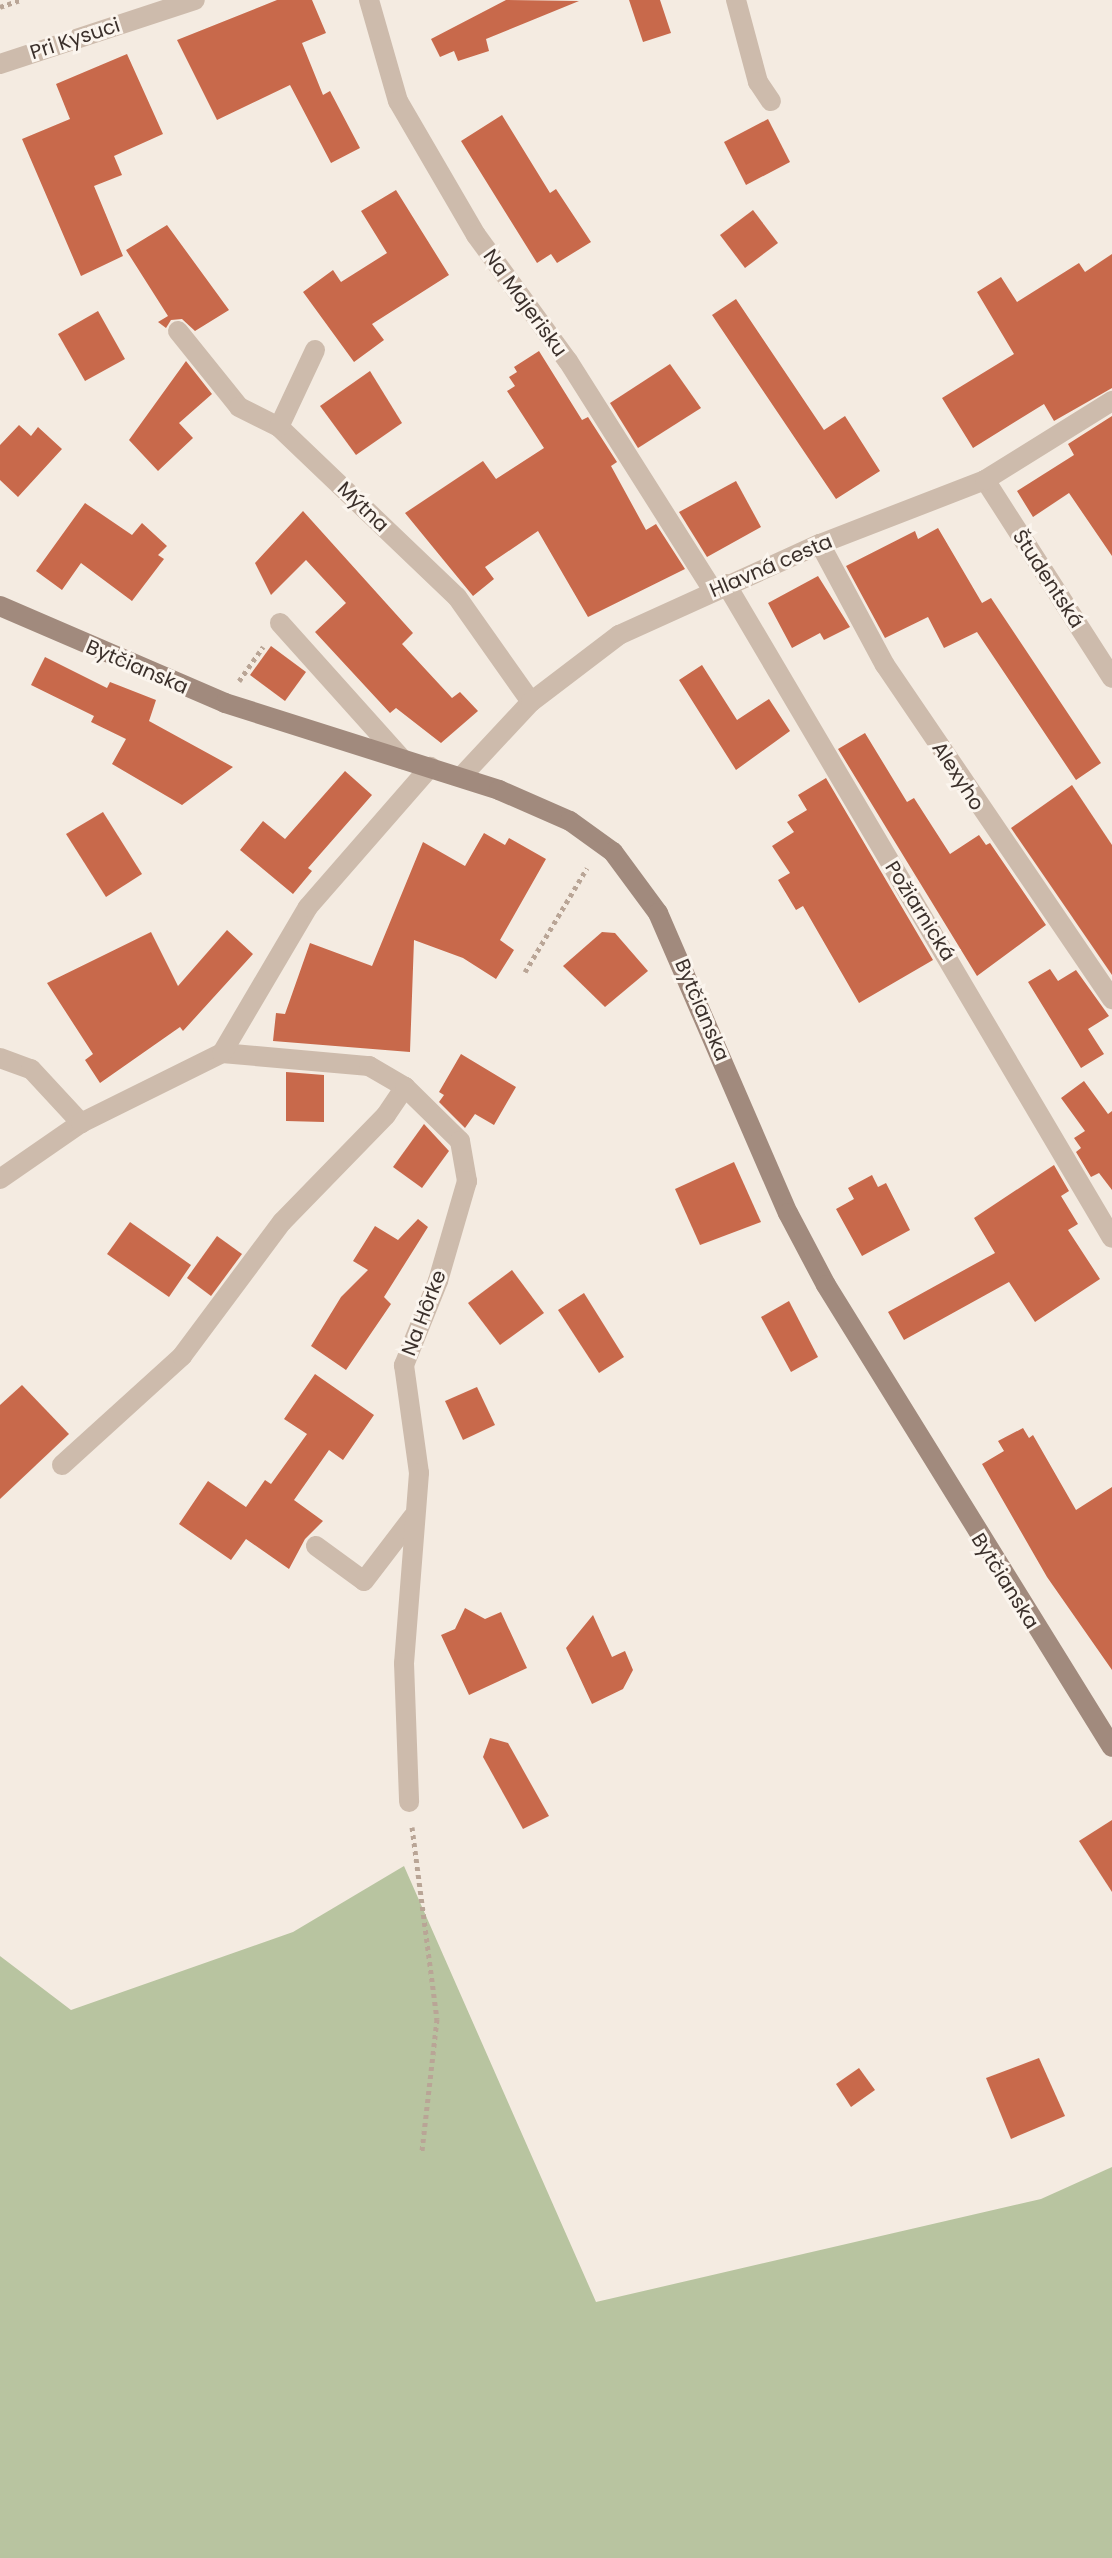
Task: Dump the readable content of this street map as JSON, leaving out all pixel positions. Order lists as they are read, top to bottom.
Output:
{
  "streets": {
    "main road": ["Bytčianska"],
    "street": [
      "Pri Kysuci",
      "Na Majerisku",
      "Mýtna",
      "Hlavná cesta",
      "Študentská",
      "Alexyho",
      "Požiarnická",
      "Na Hôrke"
    ]
  },
  "crossings": [
    ["Na Majerisku", "Hlavná cesta"],
    ["Na Majerisku", "Požiarnická"],
    ["Mýtna", "Hlavná cesta"],
    ["Hlavná cesta", "Študentská"],
    ["Hlavná cesta", "Bytčianska"],
    ["Hlavná cesta", "Alexyho"],
    ["Hlavná cesta", "Požiarnická"]
  ]
}
